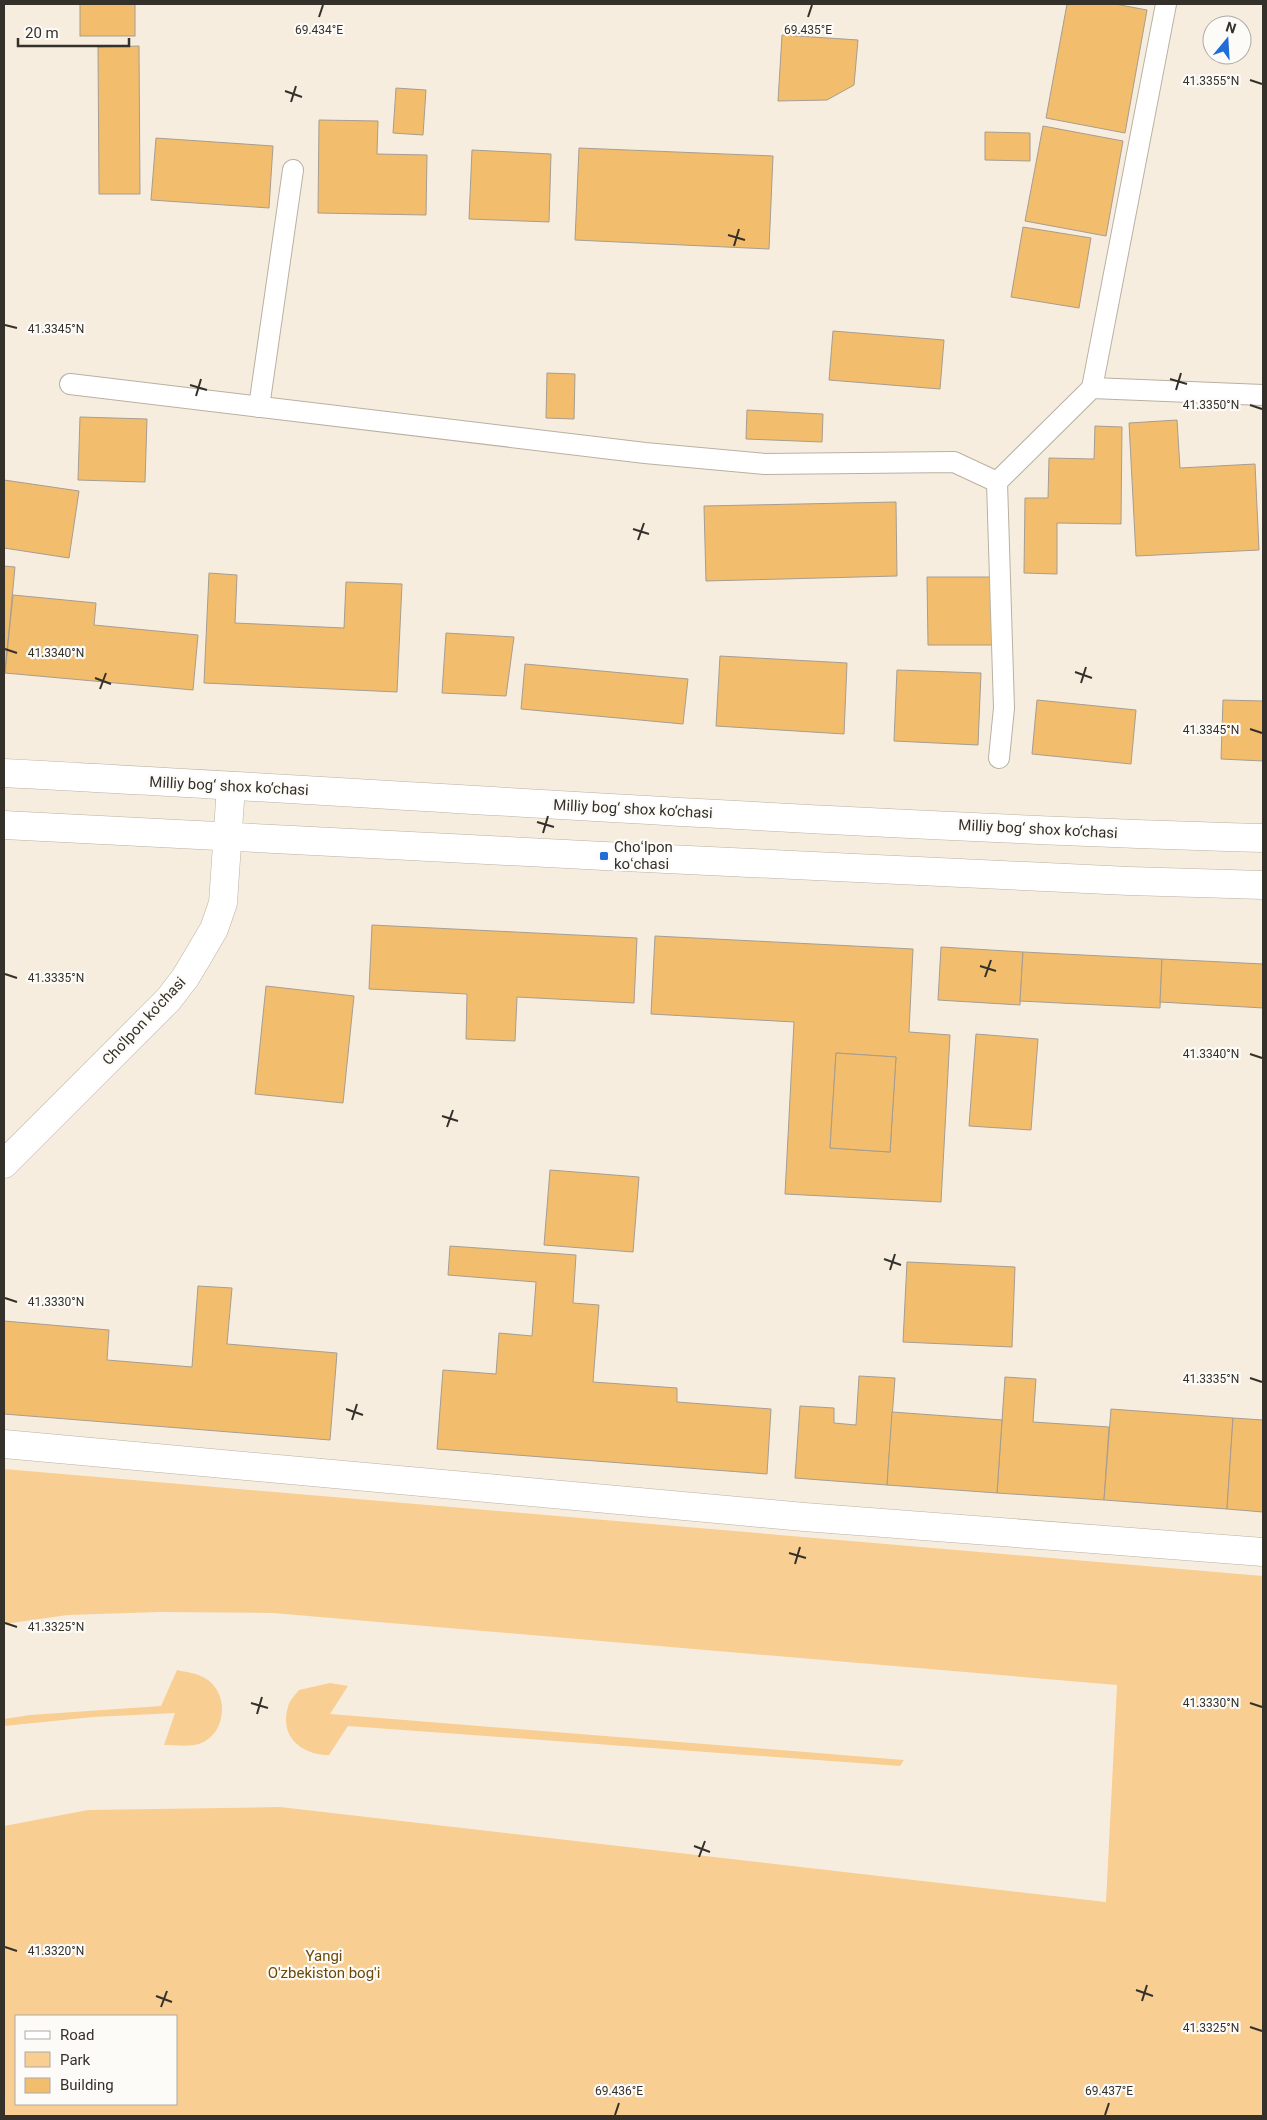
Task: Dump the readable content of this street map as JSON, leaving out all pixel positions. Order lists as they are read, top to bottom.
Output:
{
  "streets": {
    "main road": ["Milliy bog‘ shox ko‘chasi", "Cho'lpon ko'chasi"]
  },
  "crossings": [
    ["Milliy bog‘ shox ko‘chasi", "Cho'lpon ko'chasi"]
  ],
  "parks": ["Yangi O'zbekiston bog'i"],
  "places": {
    "transit": ["Choʻlpon koʻchasi"]
  },
  "legend": ["Road", "Park", "Building"],
  "scale_bar": "20 m",
  "north": "top",
  "coordinates": [
    "69.434°E",
    "69.435°E",
    "41.3355°N",
    "41.3345°N",
    "41.3350°N",
    "41.3340°N",
    "41.3335°N",
    "41.3330°N",
    "41.3325°N",
    "41.3320°N",
    "69.436°E",
    "69.437°E"
  ]
}
